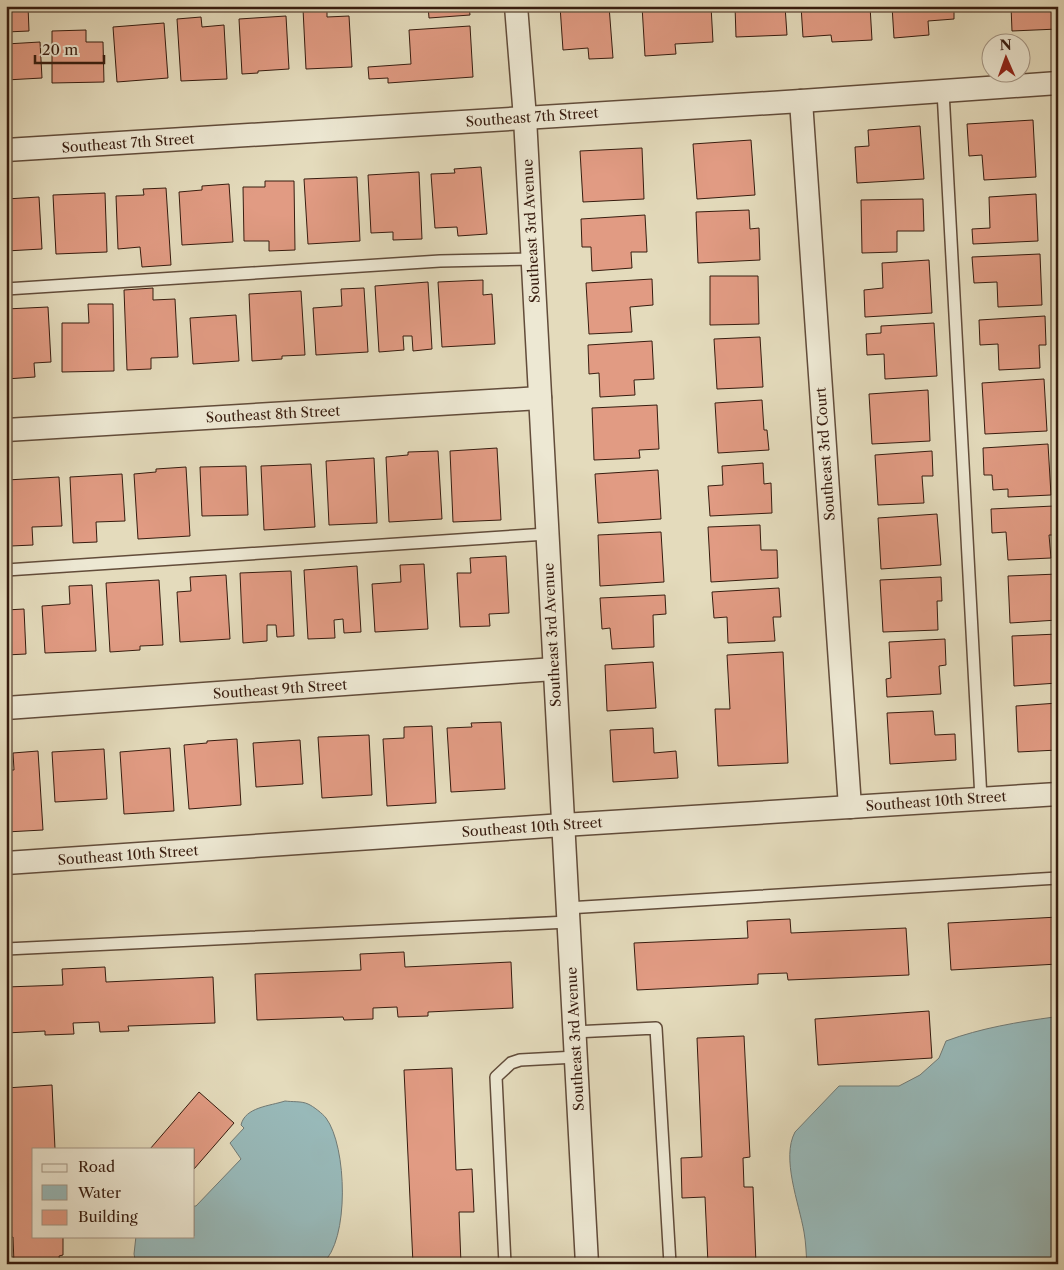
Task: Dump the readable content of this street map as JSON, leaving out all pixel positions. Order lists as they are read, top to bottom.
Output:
{
  "streets": {
    "street": [
      "Southeast 7th Street",
      "Southeast 3rd Avenue",
      "Southeast 8th Street",
      "Southeast 3rd Court",
      "Southeast 9th Street",
      "Southeast 10th Street"
    ]
  },
  "crossings": [
    ["Southeast 7th Street", "Southeast 3rd Avenue"],
    ["Southeast 7th Street", "Southeast 3rd Court"],
    ["Southeast 3rd Avenue", "Southeast 8th Street"],
    ["Southeast 3rd Avenue", "Southeast 9th Street"],
    ["Southeast 3rd Avenue", "Southeast 10th Street"],
    ["Southeast 3rd Court", "Southeast 10th Street"]
  ],
  "legend": ["Road", "Water", "Building"],
  "scale_bar": "20 m",
  "north": "top"
}
